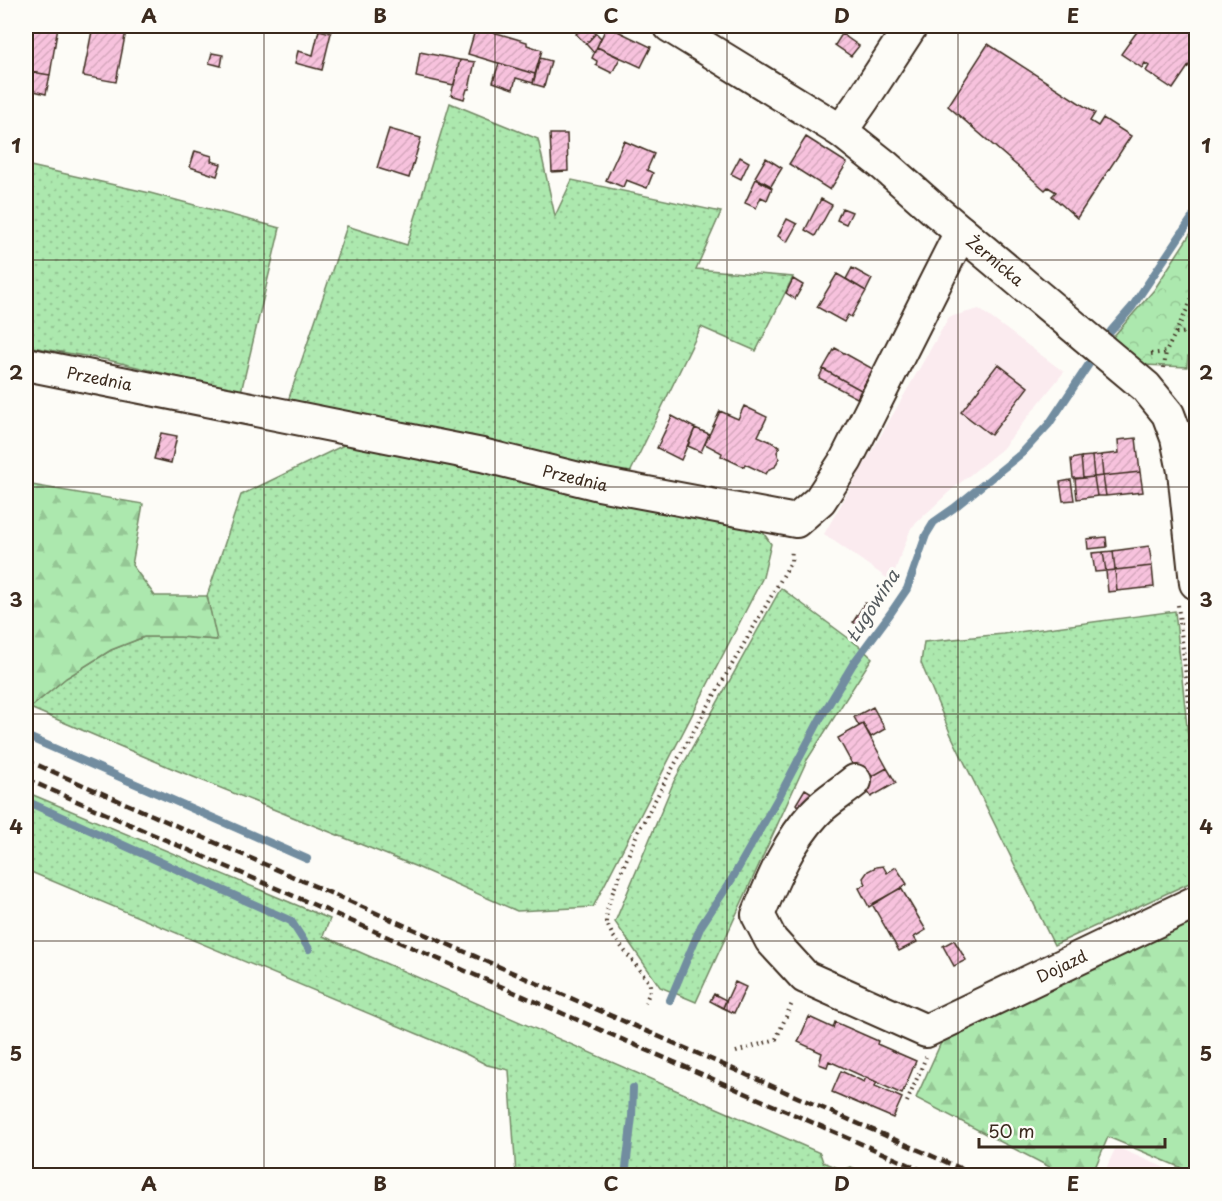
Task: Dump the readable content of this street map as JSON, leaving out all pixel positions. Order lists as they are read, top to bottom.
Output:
{
  "streets": {
    "street": ["Żernicka", "Przednia", "Dojazd"]
  },
  "water": ["Ługowina"],
  "scale_bar": "50 m",
  "grid": {
    "columns": [
      "A",
      "B",
      "C",
      "D",
      "E"
    ],
    "rows": [
      "1",
      "2",
      "3",
      "4",
      "5"
    ]
  }
}
